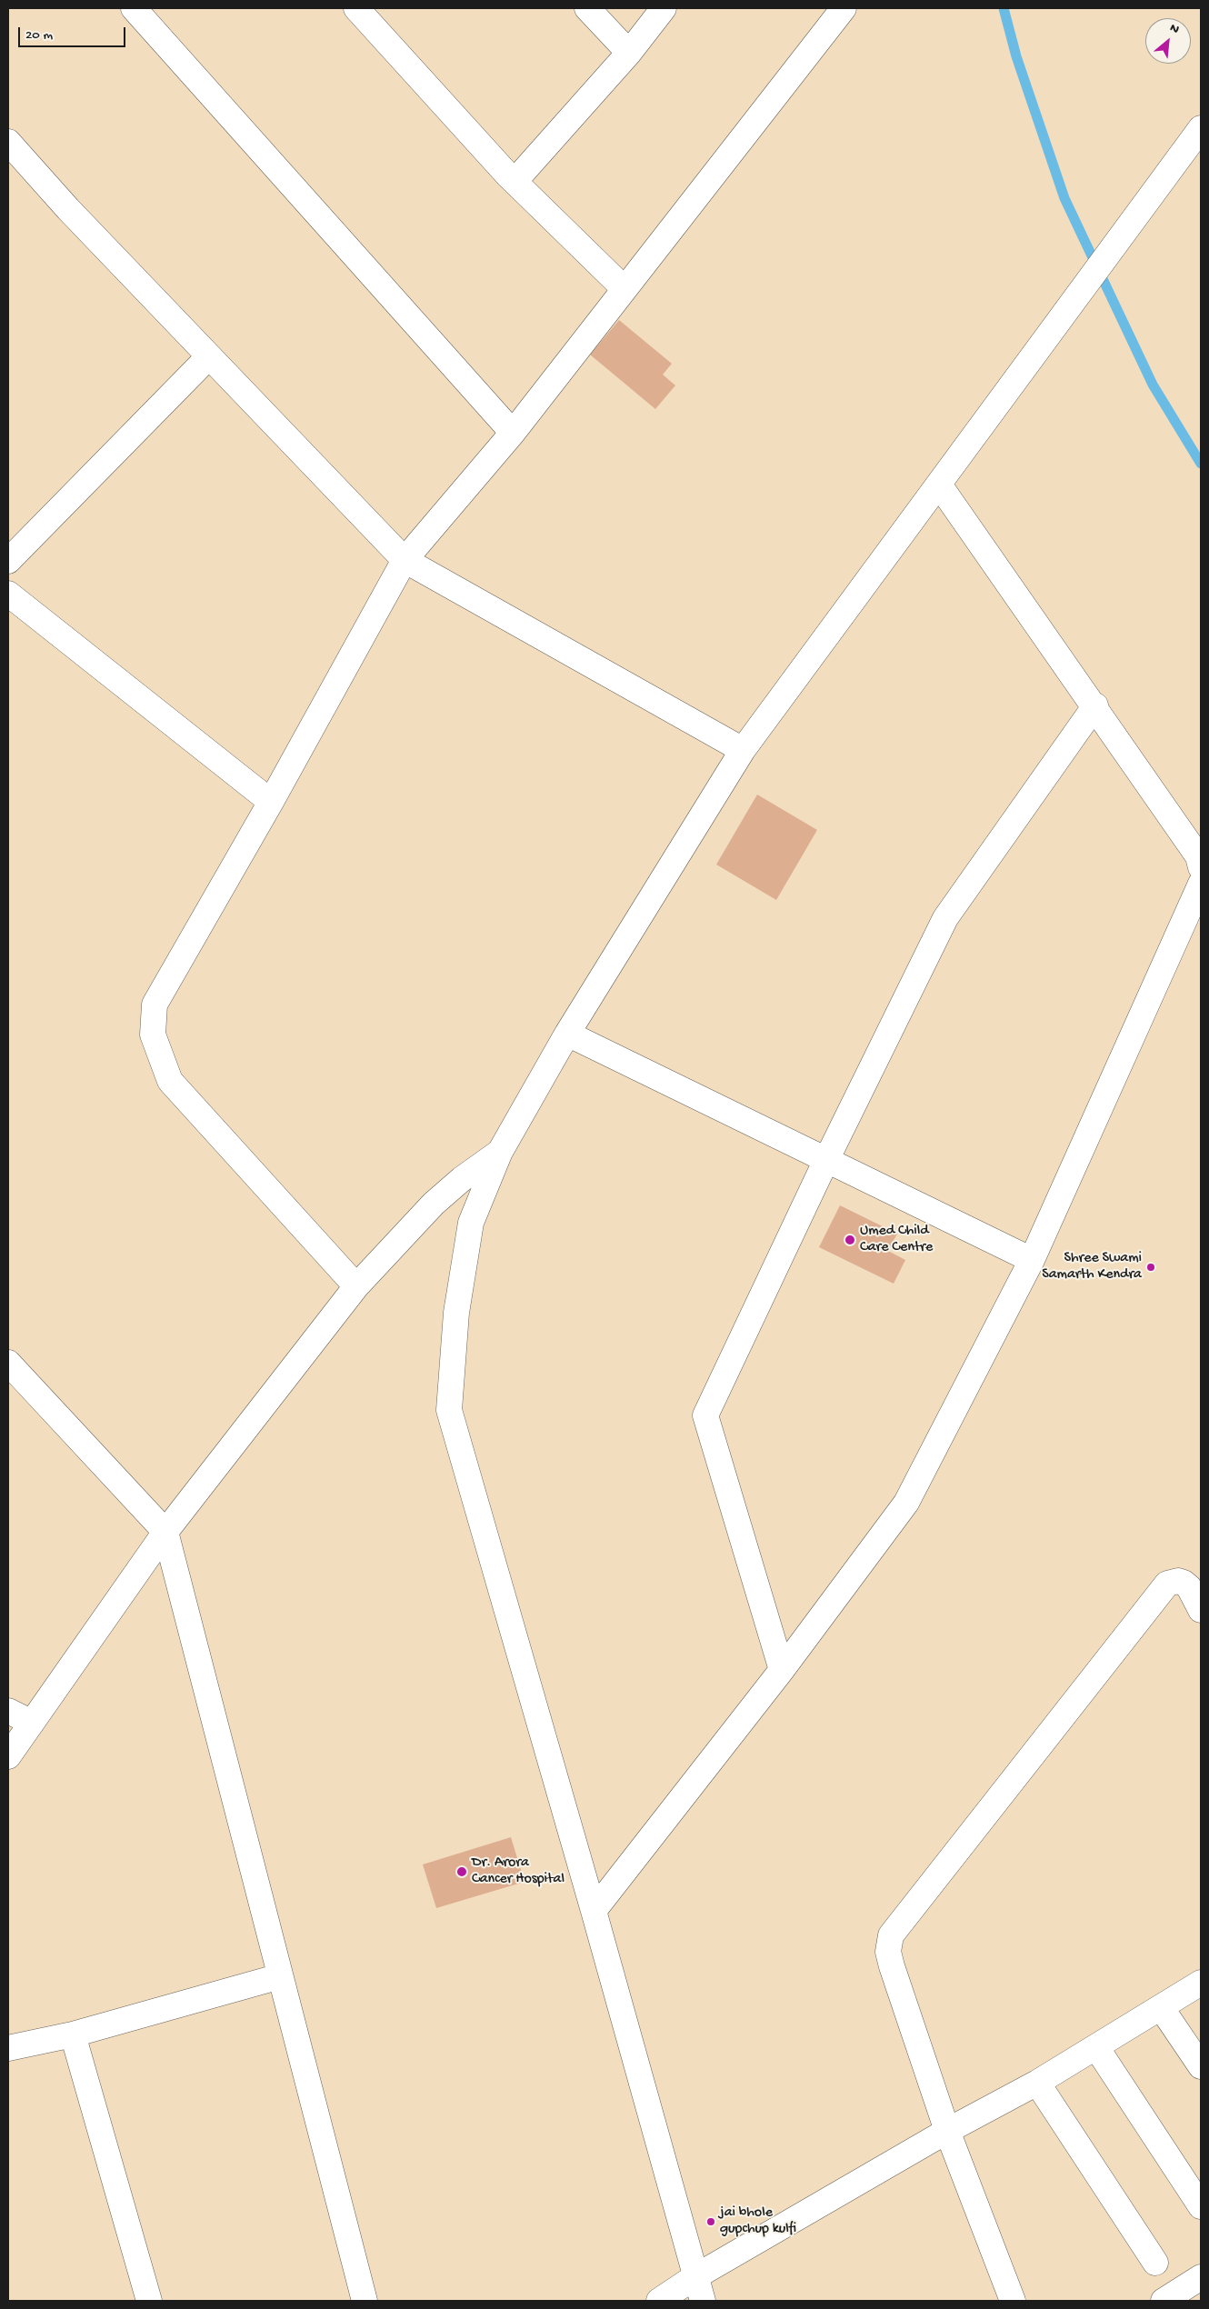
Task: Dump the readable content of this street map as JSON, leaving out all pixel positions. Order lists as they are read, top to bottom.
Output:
{
  "places": [
    "Umed Child Care Centre",
    "Shree Swami Samarth Kendra",
    "Dr. Arora Cancer Hospital",
    "jai bhole gupchup kulfi"
  ],
  "scale_bar": "20 m",
  "north": "top right"
}
